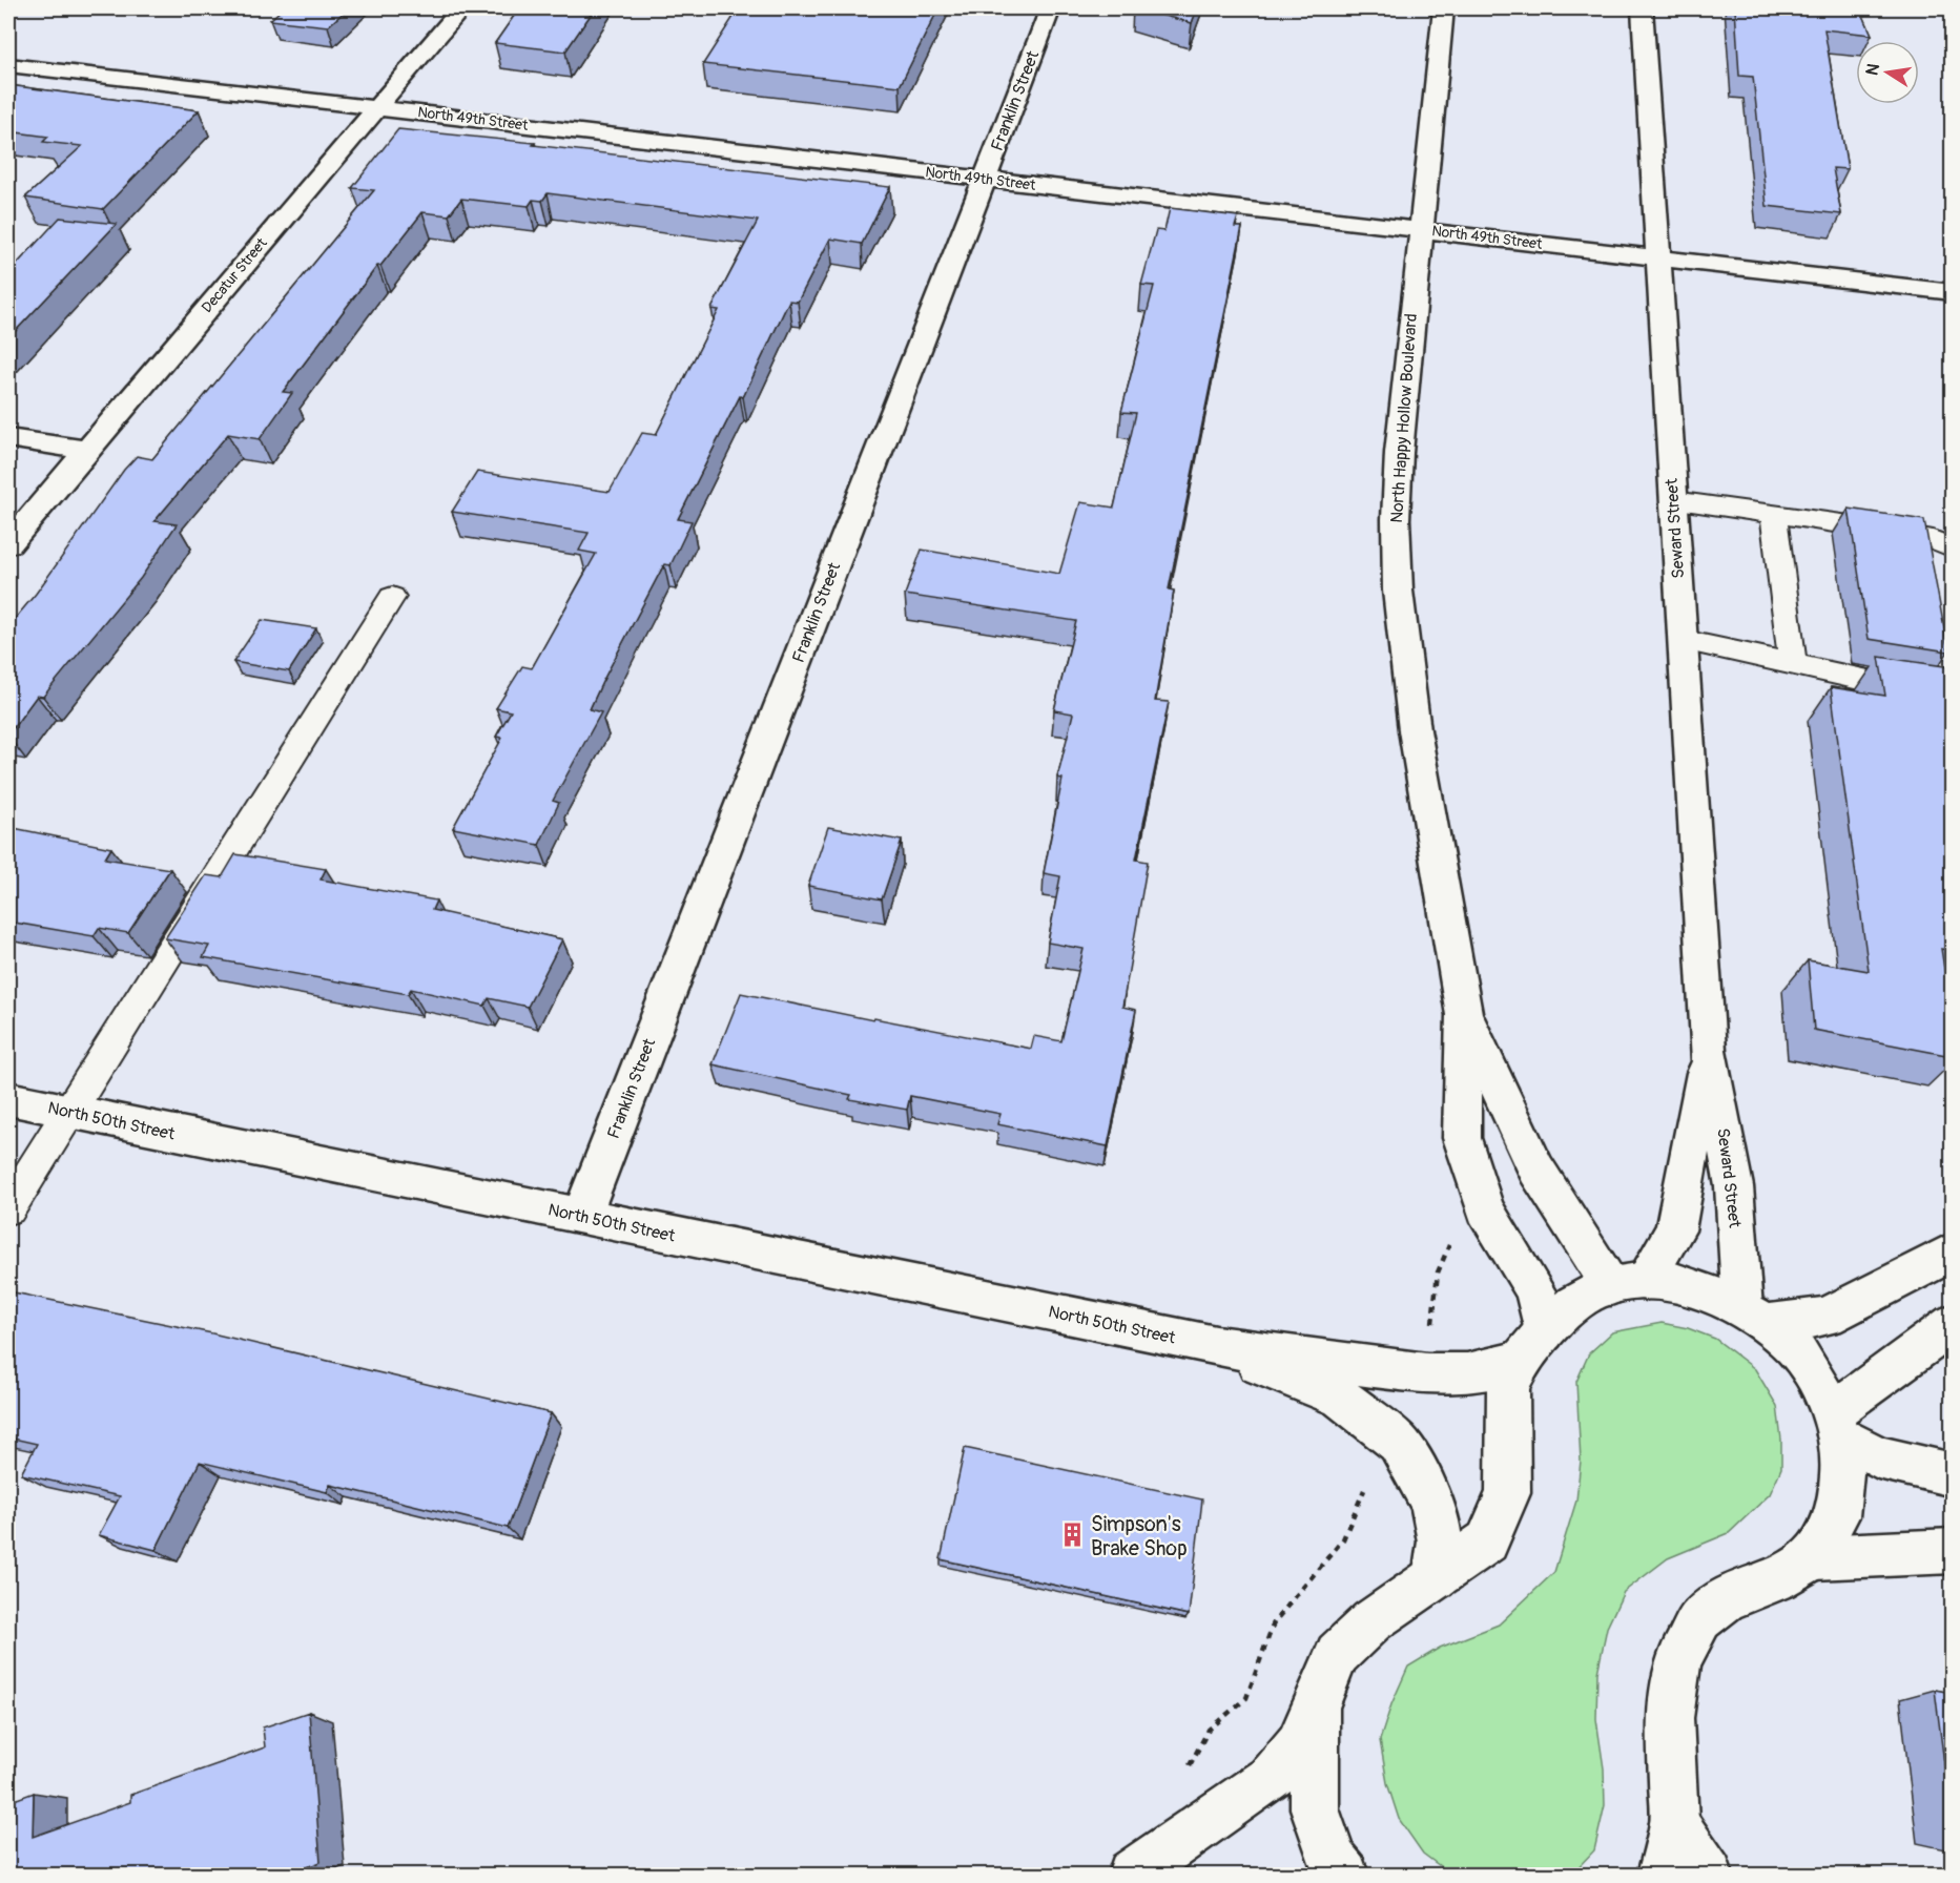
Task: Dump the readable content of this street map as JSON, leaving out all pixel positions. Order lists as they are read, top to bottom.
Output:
{
  "streets": {
    "street": [
      "Franklin Street",
      "North 49th Street",
      "Decatur Street",
      "North Happy Hollow Boulevard",
      "Seward Street",
      "North 50th Street"
    ]
  },
  "crossings": [
    ["Franklin Street", "North 49th Street"],
    ["Franklin Street", "North 50th Street"],
    ["North 49th Street", "Decatur Street"],
    ["North 49th Street", "North Happy Hollow Boulevard"],
    ["North 49th Street", "Seward Street"],
    ["North Happy Hollow Boulevard", "Seward Street"],
    ["North Happy Hollow Boulevard", "North 50th Street"]
  ],
  "places": {
    "building": ["Simpson's Brake Shop"]
  },
  "north": "left"
}
